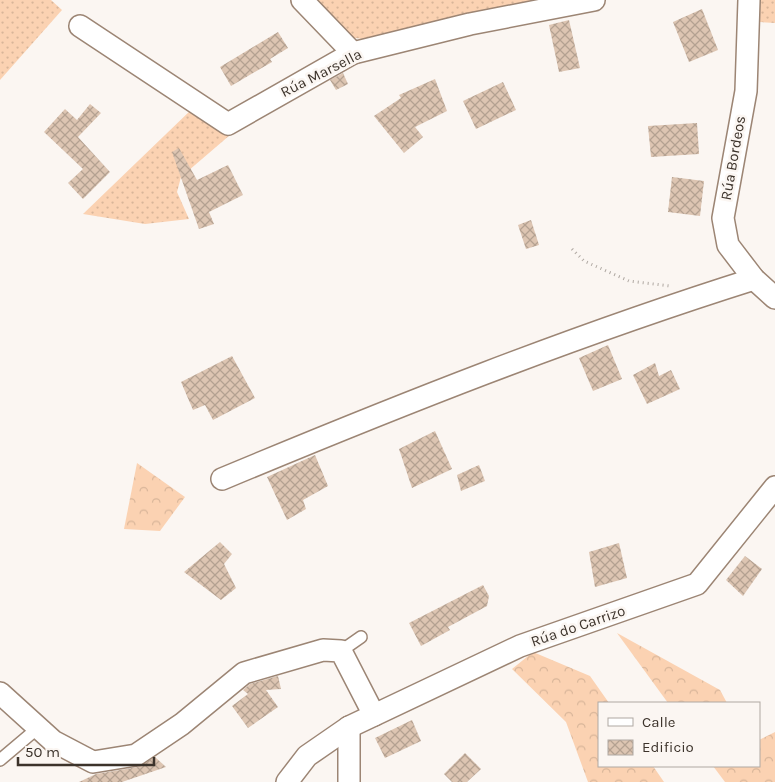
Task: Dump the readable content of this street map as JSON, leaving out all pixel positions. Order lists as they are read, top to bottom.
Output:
{
  "streets": {
    "street": ["Rúa Marsella", "Rúa Bordeos", "Rúa do Carrizo"]
  },
  "legend": ["Calle", "Edificio"],
  "scale_bar": "50 m"
}
